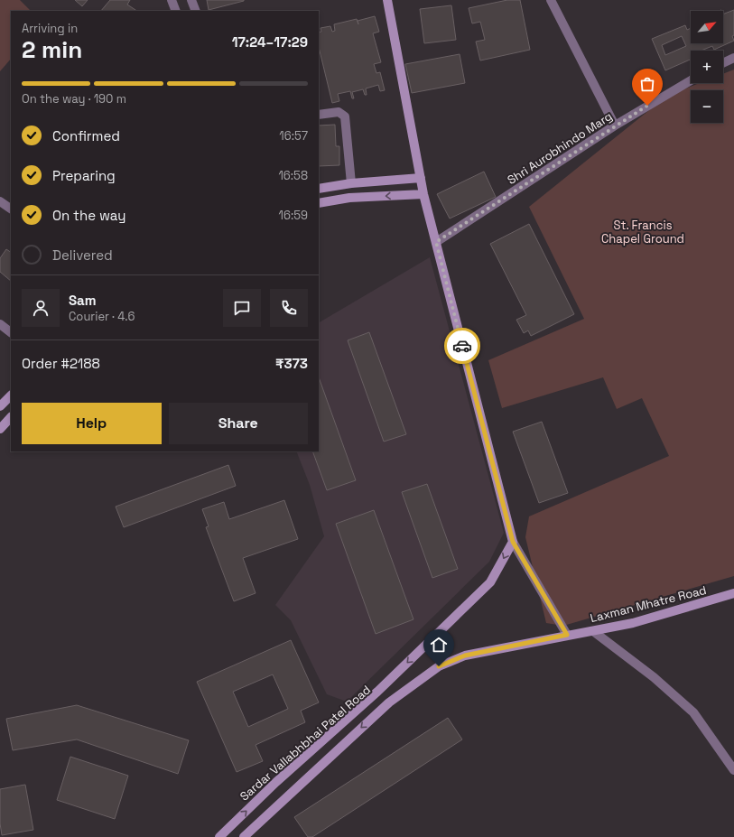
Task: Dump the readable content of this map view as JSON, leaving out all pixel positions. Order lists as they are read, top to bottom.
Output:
{
  "streets": {
    "street": ["Shri Aurobhindo Marg", "Laxman Mhatre Road", "Sardar Vallabhbhai Patel Road"]
  },
  "crossings": [
    ["Laxman Mhatre Road", "Sardar Vallabhbhai Patel Road"]
  ],
  "parks": ["St. Francis Chapel Ground"],
  "north": "top right",
  "page": {
    "map_buttons": ["+", "−"],
    "heading": ["2 min", "Arriving in", "17:24–17:29"],
    "panel": [
      "Sam",
      "Courier · 4.6",
      "Order #2188",
      "₹373"
    ],
    "bar": "On the way · 190 m",
    "list": [
      ["Confirmed", "16:57"],
      ["Preparing", "16:58"],
      ["On the way", "16:59"],
      "Delivered"
    ],
    "buttons": ["Help", "Share"]
  }
}
